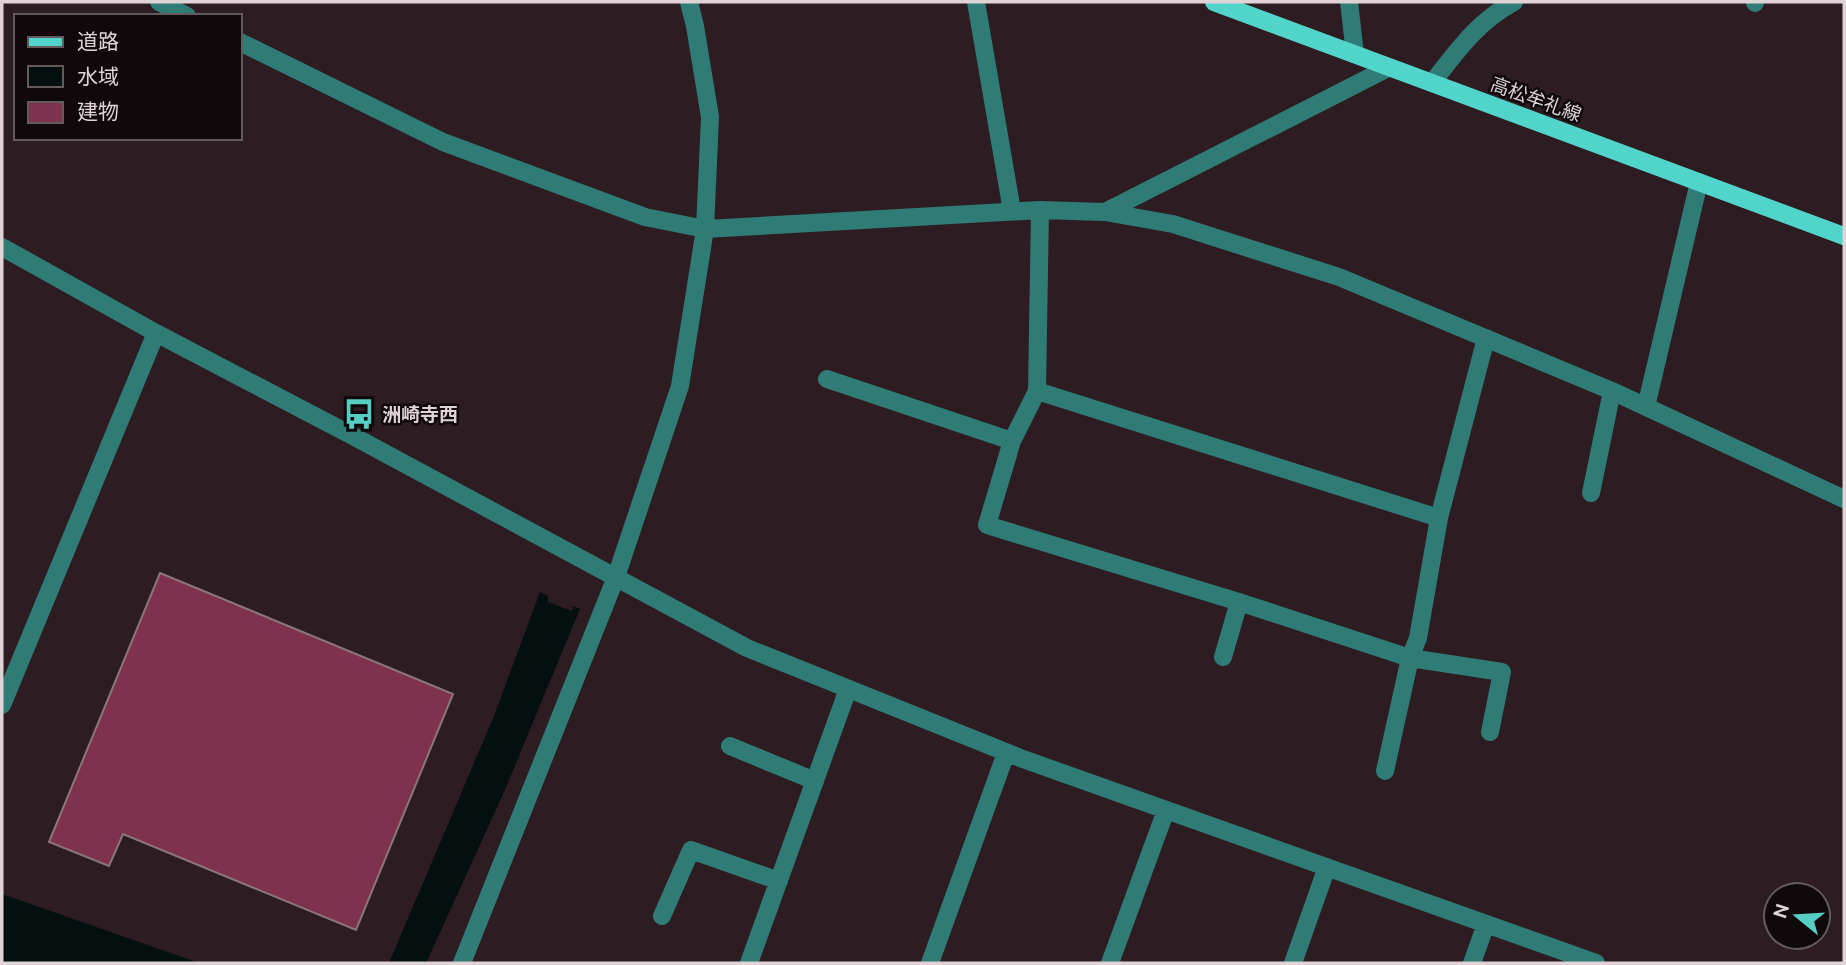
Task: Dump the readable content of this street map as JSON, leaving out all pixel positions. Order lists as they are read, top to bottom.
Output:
{
  "streets": {
    "main road": ["高松牟礼線"]
  },
  "places": {
    "bus stop": ["洲崎寺西"]
  },
  "legend": ["道路", "水域", "建物"],
  "north": "left"
}
